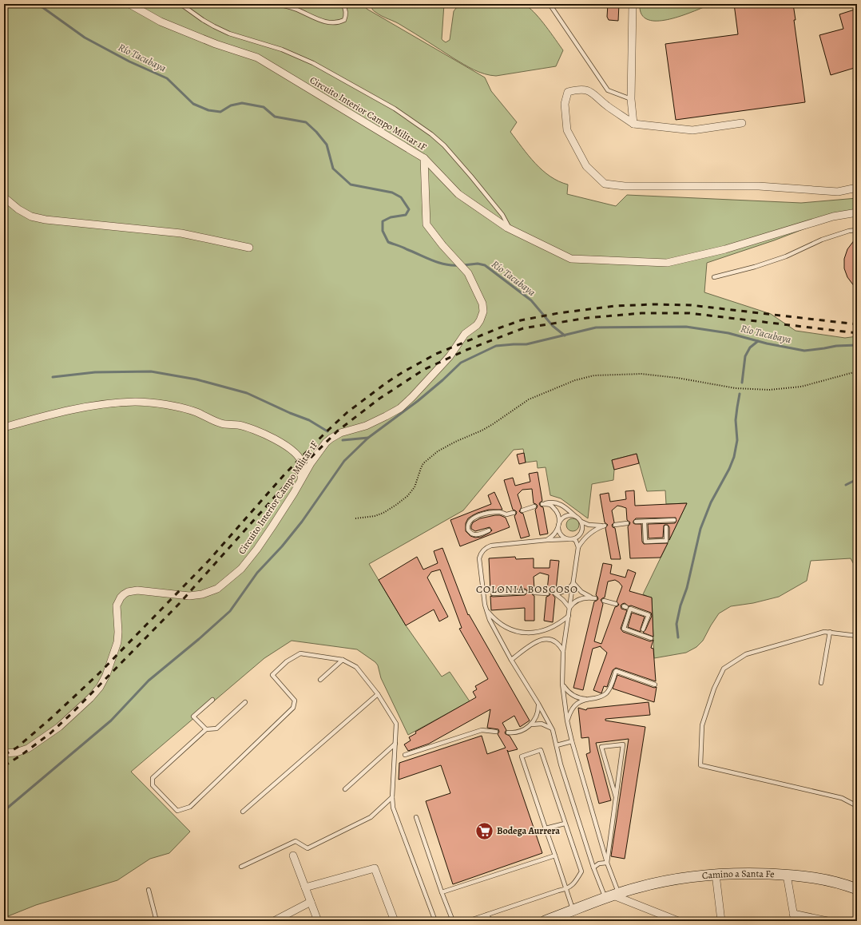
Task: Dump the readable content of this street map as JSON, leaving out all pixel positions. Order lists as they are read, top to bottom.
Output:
{
  "streets": {
    "main road": ["Camino a Santa Fe"],
    "street": ["Circuito Interior Campo Militar 1F"]
  },
  "districts": ["COLONIA BOSCOSO"],
  "water": ["Río Tacubaya"],
  "places": {
    "supermarket": ["Bodega Aurrera"]
  }
}
